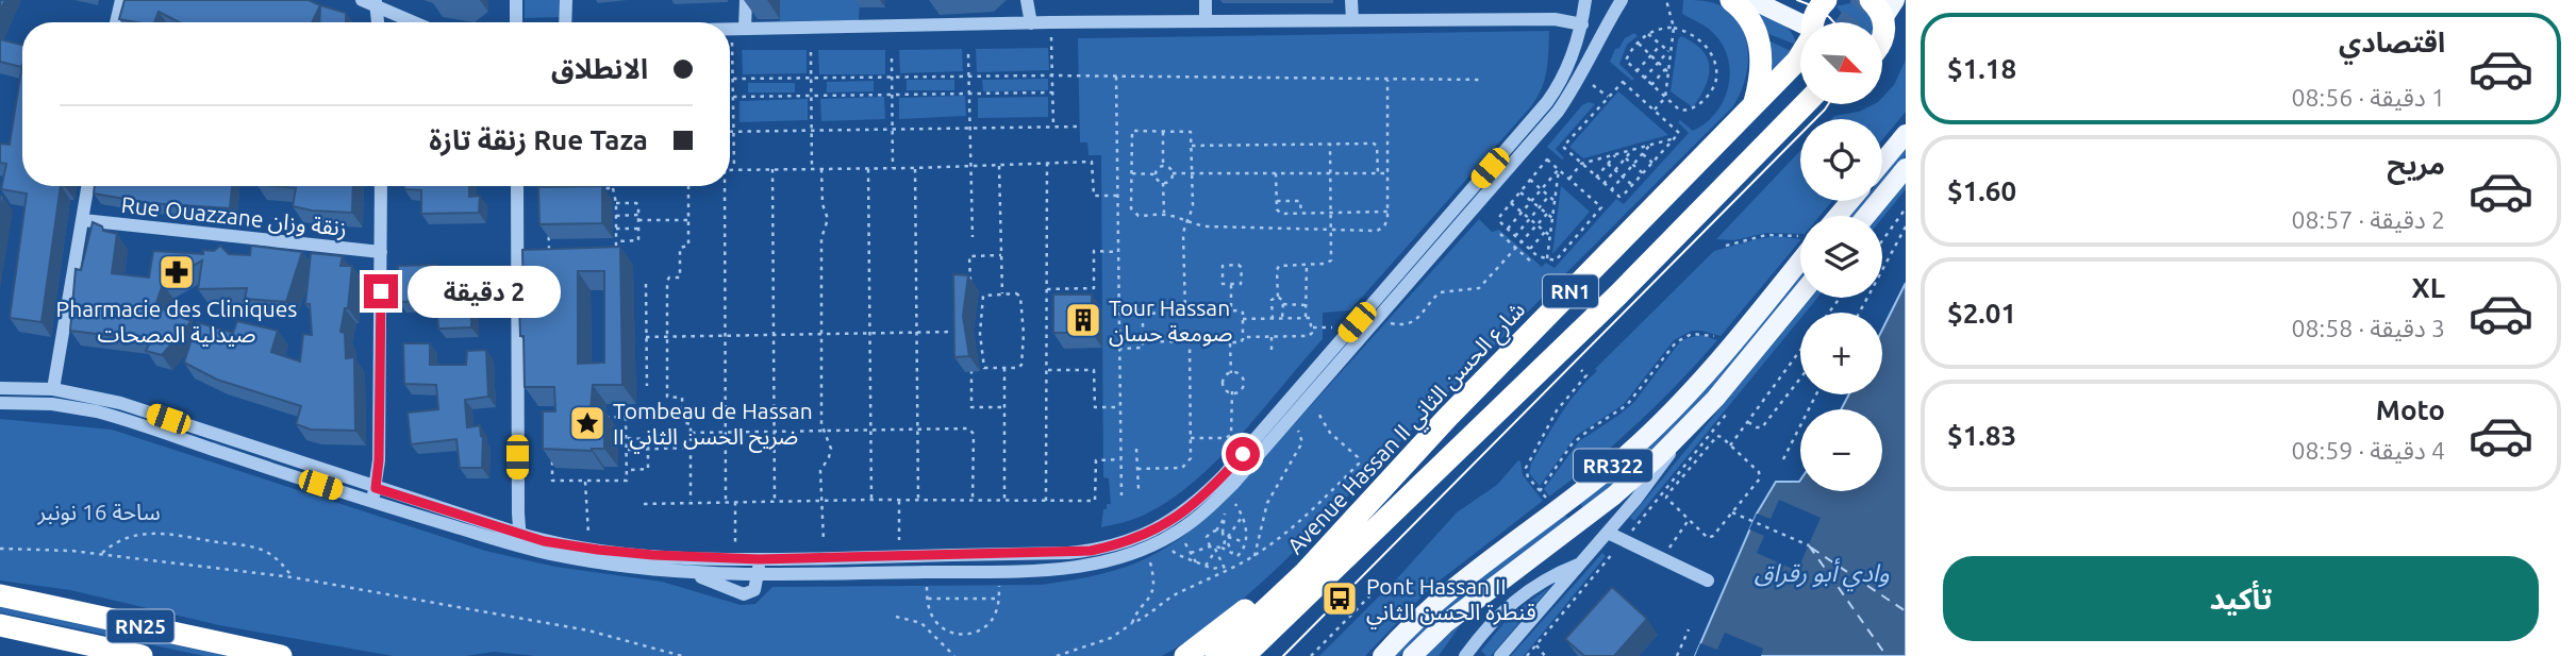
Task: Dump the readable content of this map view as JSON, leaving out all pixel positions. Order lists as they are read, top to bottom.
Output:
{
  "streets": {
    "highway": ["RN1", "Avenue Hassan II شارع الحسن الثاني", "RN25"],
    "main road": ["RR322"],
    "street": ["Rue Ouazzane زنقة وزان"]
  },
  "water": ["وادي أبو رقراق"],
  "parks": ["ساحة 16 نونبر"],
  "places": {
    "pharmacy": ["Pharmacie des Cliniques صيدلية المصحات"],
    "building": ["Tour Hassan صومعة حسان"],
    "place": ["Tombeau de Hassan II ضريح الحسن الثاني"],
    "bus stop": ["Pont Hassan II قنطرة الحسن الثاني"]
  },
  "north": "bottom right",
  "page": {
    "list": [
      {
        "name": "اقتصادي",
        "note": "1 دقيقة · 08:56",
        "value": "$1.18"
      },
      {
        "name": "مريح",
        "note": "2 دقيقة · 08:57",
        "value": "$1.60"
      },
      {
        "name": "XL",
        "note": "3 دقيقة · 08:58",
        "value": "$2.01"
      },
      {
        "name": "Moto",
        "note": "4 دقيقة · 08:59",
        "value": "$1.83"
      }
    ],
    "map_buttons": ["+", "−"],
    "banner": ["الانطلاق", "Rue Taza زنقة تازة"],
    "bubble": "2 دقيقة",
    "buttons": "تأكيد"
  }
}
